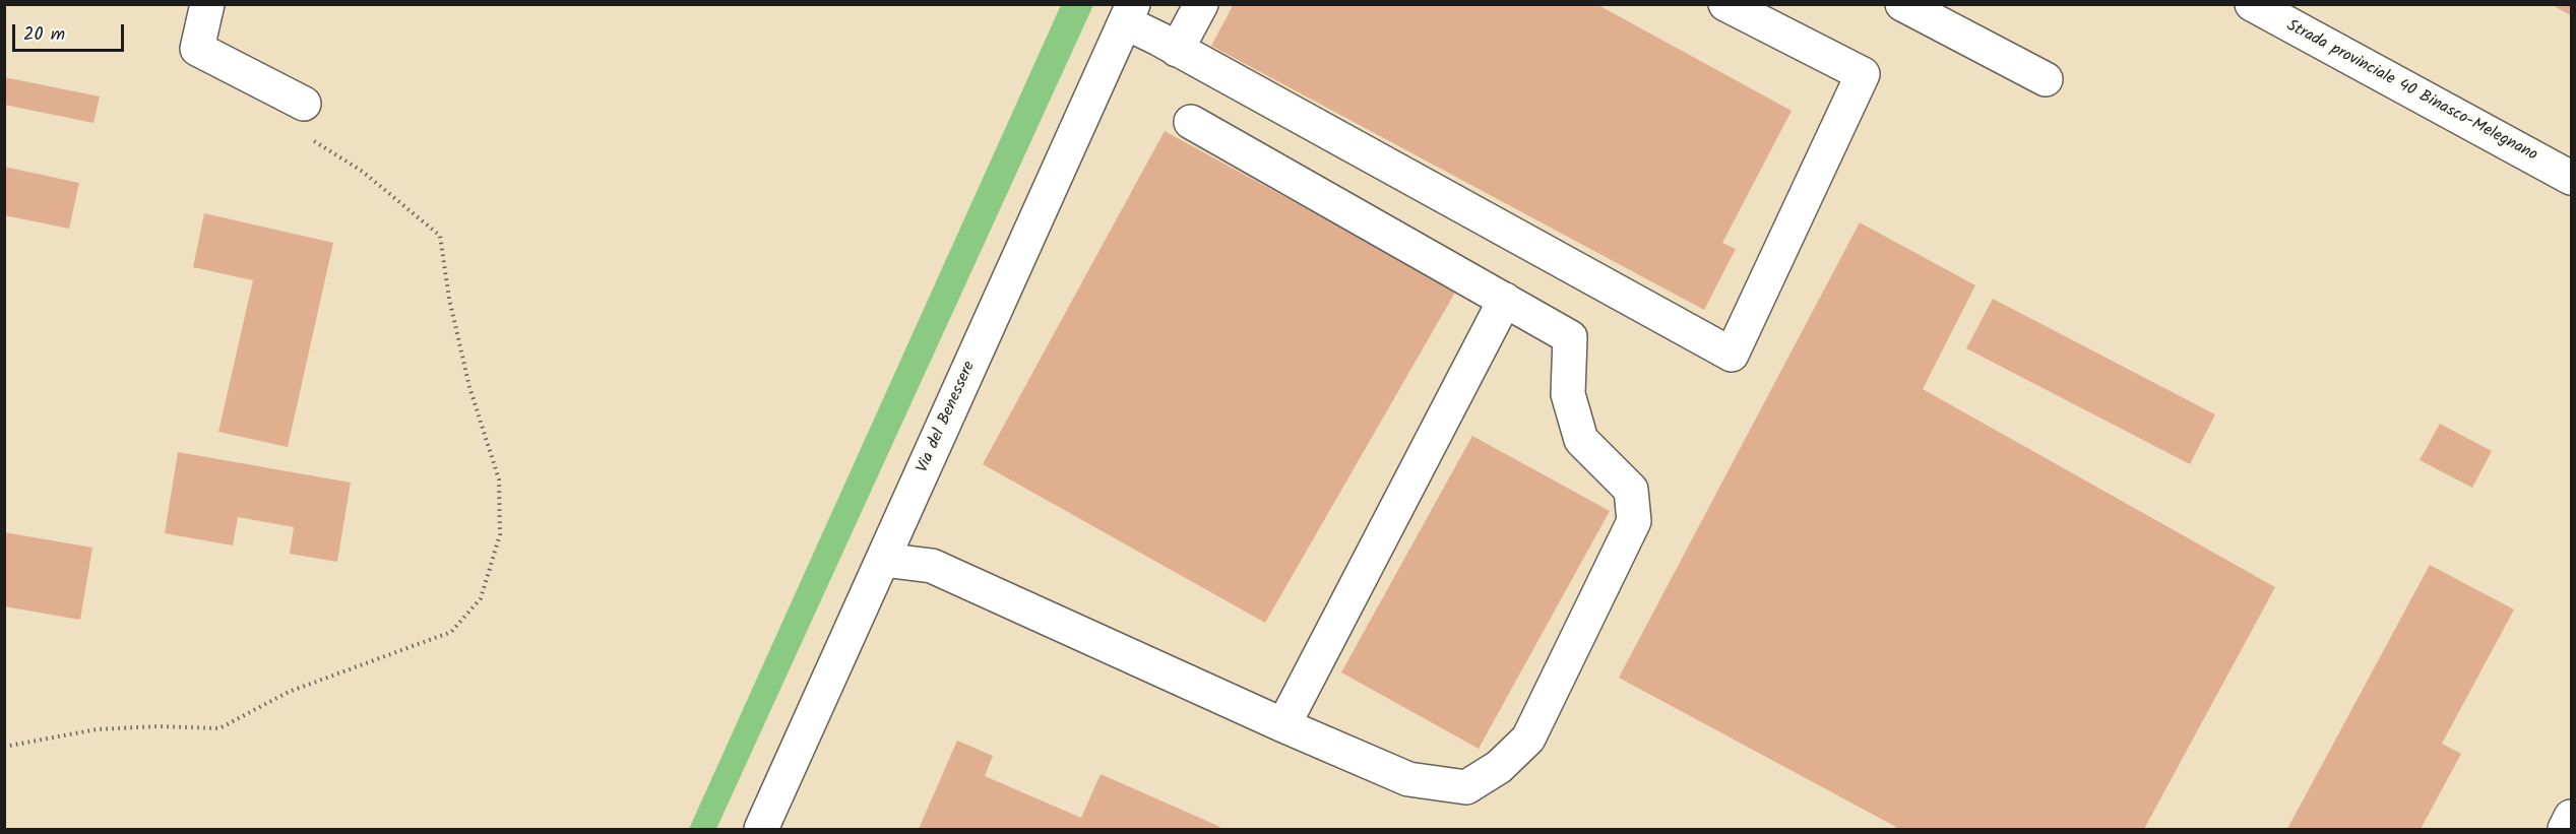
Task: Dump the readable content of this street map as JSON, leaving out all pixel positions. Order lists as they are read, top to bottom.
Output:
{
  "streets": {
    "street": ["Strada provinciale 40 Binasco-Melegnano", "Via del Benessere"]
  },
  "scale_bar": "20 m"
}
